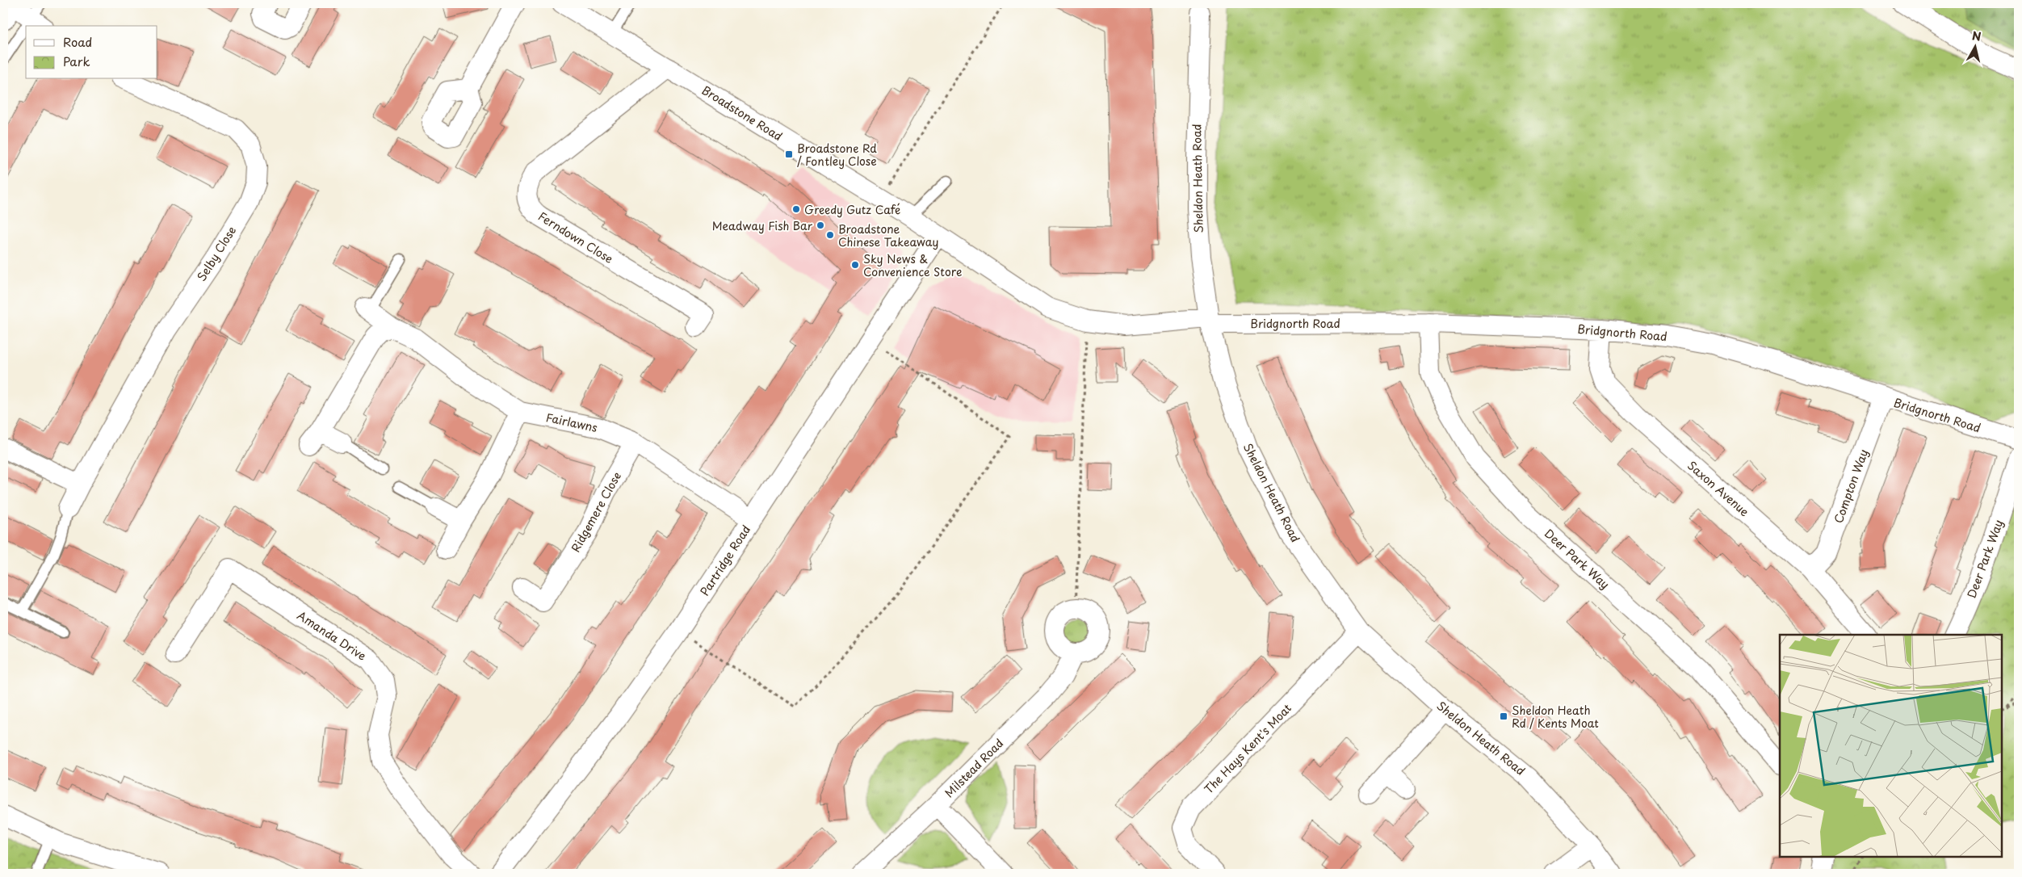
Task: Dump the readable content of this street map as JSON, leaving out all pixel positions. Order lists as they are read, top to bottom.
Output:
{
  "streets": {
    "street": [
      "Broadstone Road",
      "Sheldon Heath Road",
      "Ferndown Close",
      "Selby Close",
      "Bridgnorth Road",
      "Fairlawns",
      "Compton Way",
      "Saxon Avenue",
      "Ridgemere Close",
      "Deer Park Way",
      "Partridge Road",
      "Amanda Drive",
      "The Hays Kent's Moat",
      "Milstead Road"
    ]
  },
  "crossings": [
    ["Broadstone Road", "Sheldon Heath Road"],
    ["Broadstone Road", "Ferndown Close"],
    ["Broadstone Road", "Bridgnorth Road"],
    ["Broadstone Road", "Partridge Road"],
    ["Sheldon Heath Road", "Bridgnorth Road"],
    ["Sheldon Heath Road", "The Hays Kent's Moat"],
    ["Bridgnorth Road", "Compton Way"],
    ["Bridgnorth Road", "Saxon Avenue"],
    ["Bridgnorth Road", "Deer Park Way"],
    ["Fairlawns", "Ridgemere Close"],
    ["Fairlawns", "Partridge Road"],
    ["Compton Way", "Saxon Avenue"]
  ],
  "places": {
    "transit": ["Broadstone Rd / Fontley Close", "Sheldon Heath Rd / Kents Moat"],
    "other": [
      "Greedy Gutz Café",
      "Meadway Fish Bar",
      "Broadstone Chinese Takeaway",
      "Sky News & Convenience Store"
    ]
  },
  "legend": ["Road", "Park"],
  "north": "top"
}
